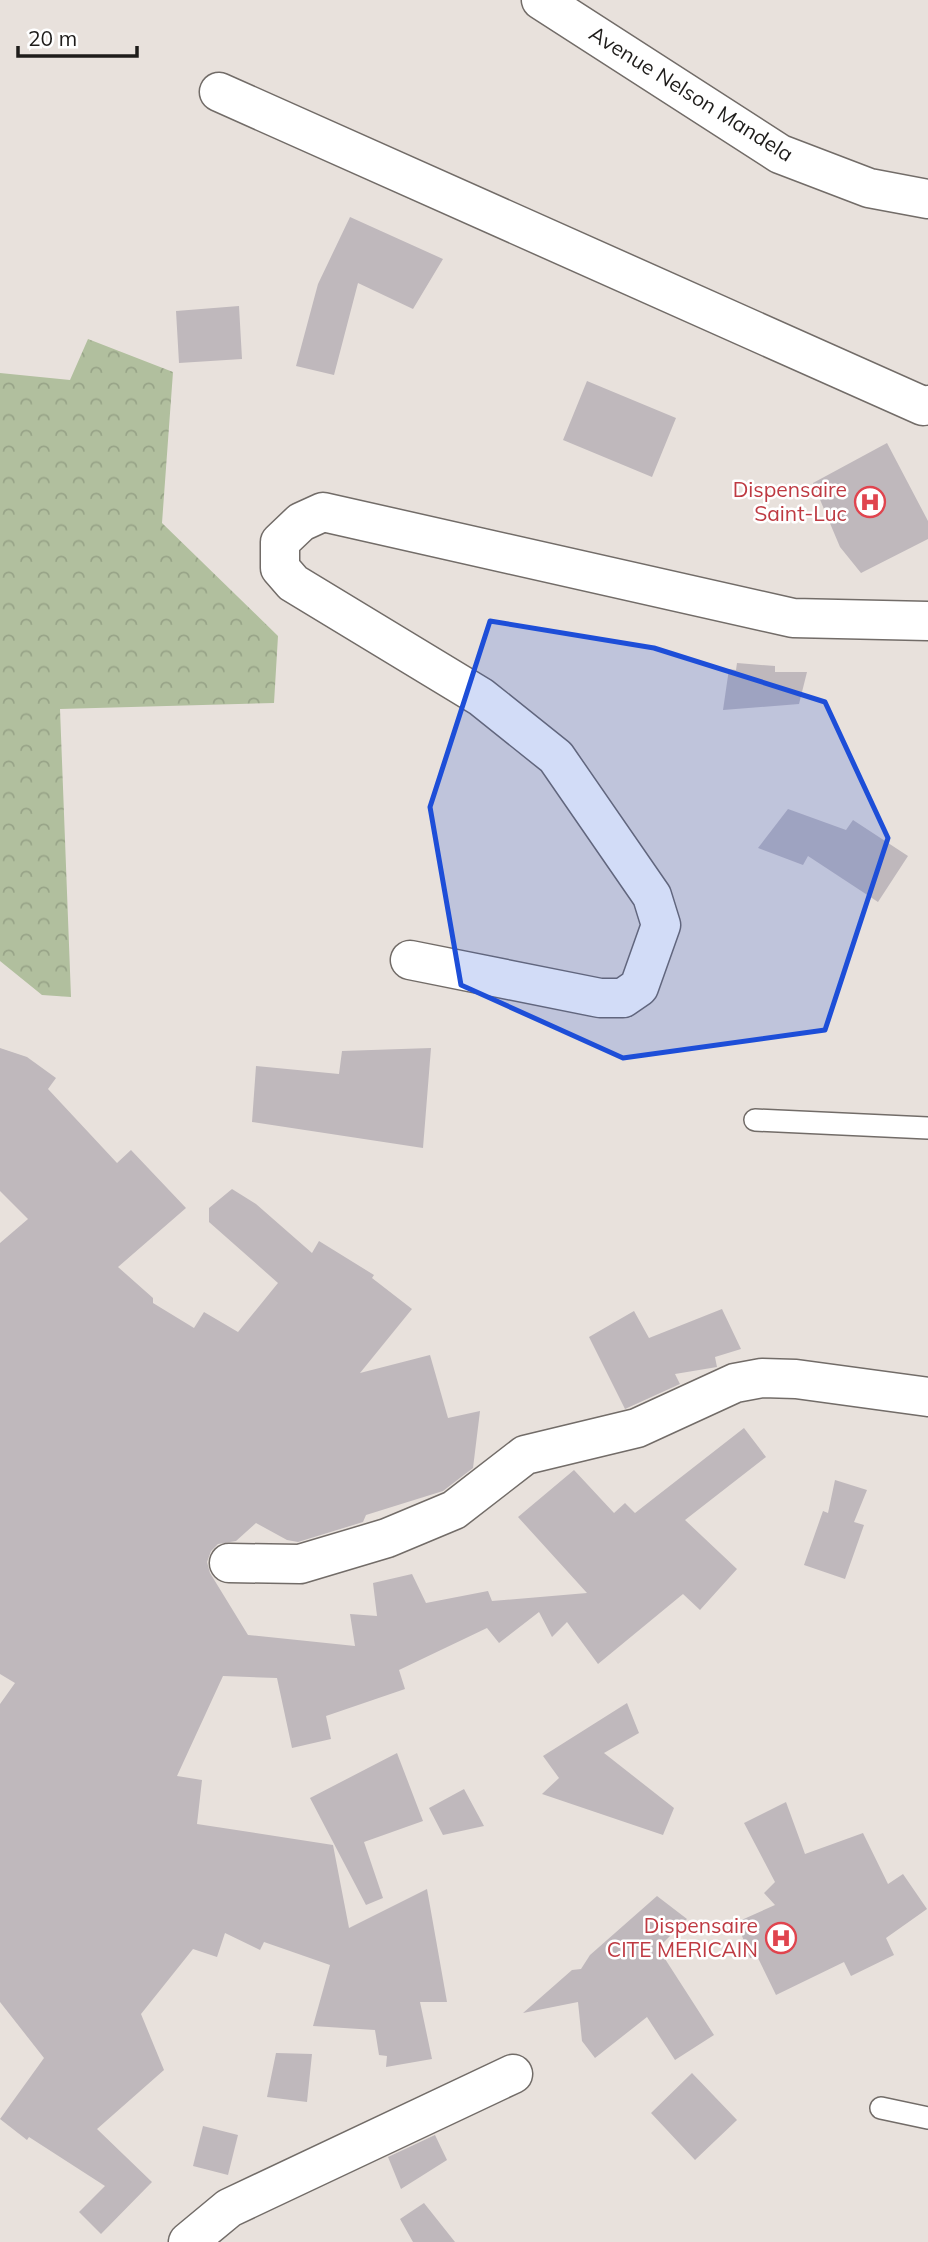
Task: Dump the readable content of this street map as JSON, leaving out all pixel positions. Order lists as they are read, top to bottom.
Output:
{
  "streets": {
    "street": ["Avenue Nelson Mandela"]
  },
  "places": {
    "hospital": ["Dispensaire Saint-Luc", "Dispensaire CITE MERICAIN"]
  },
  "scale_bar": "20 m"
}
